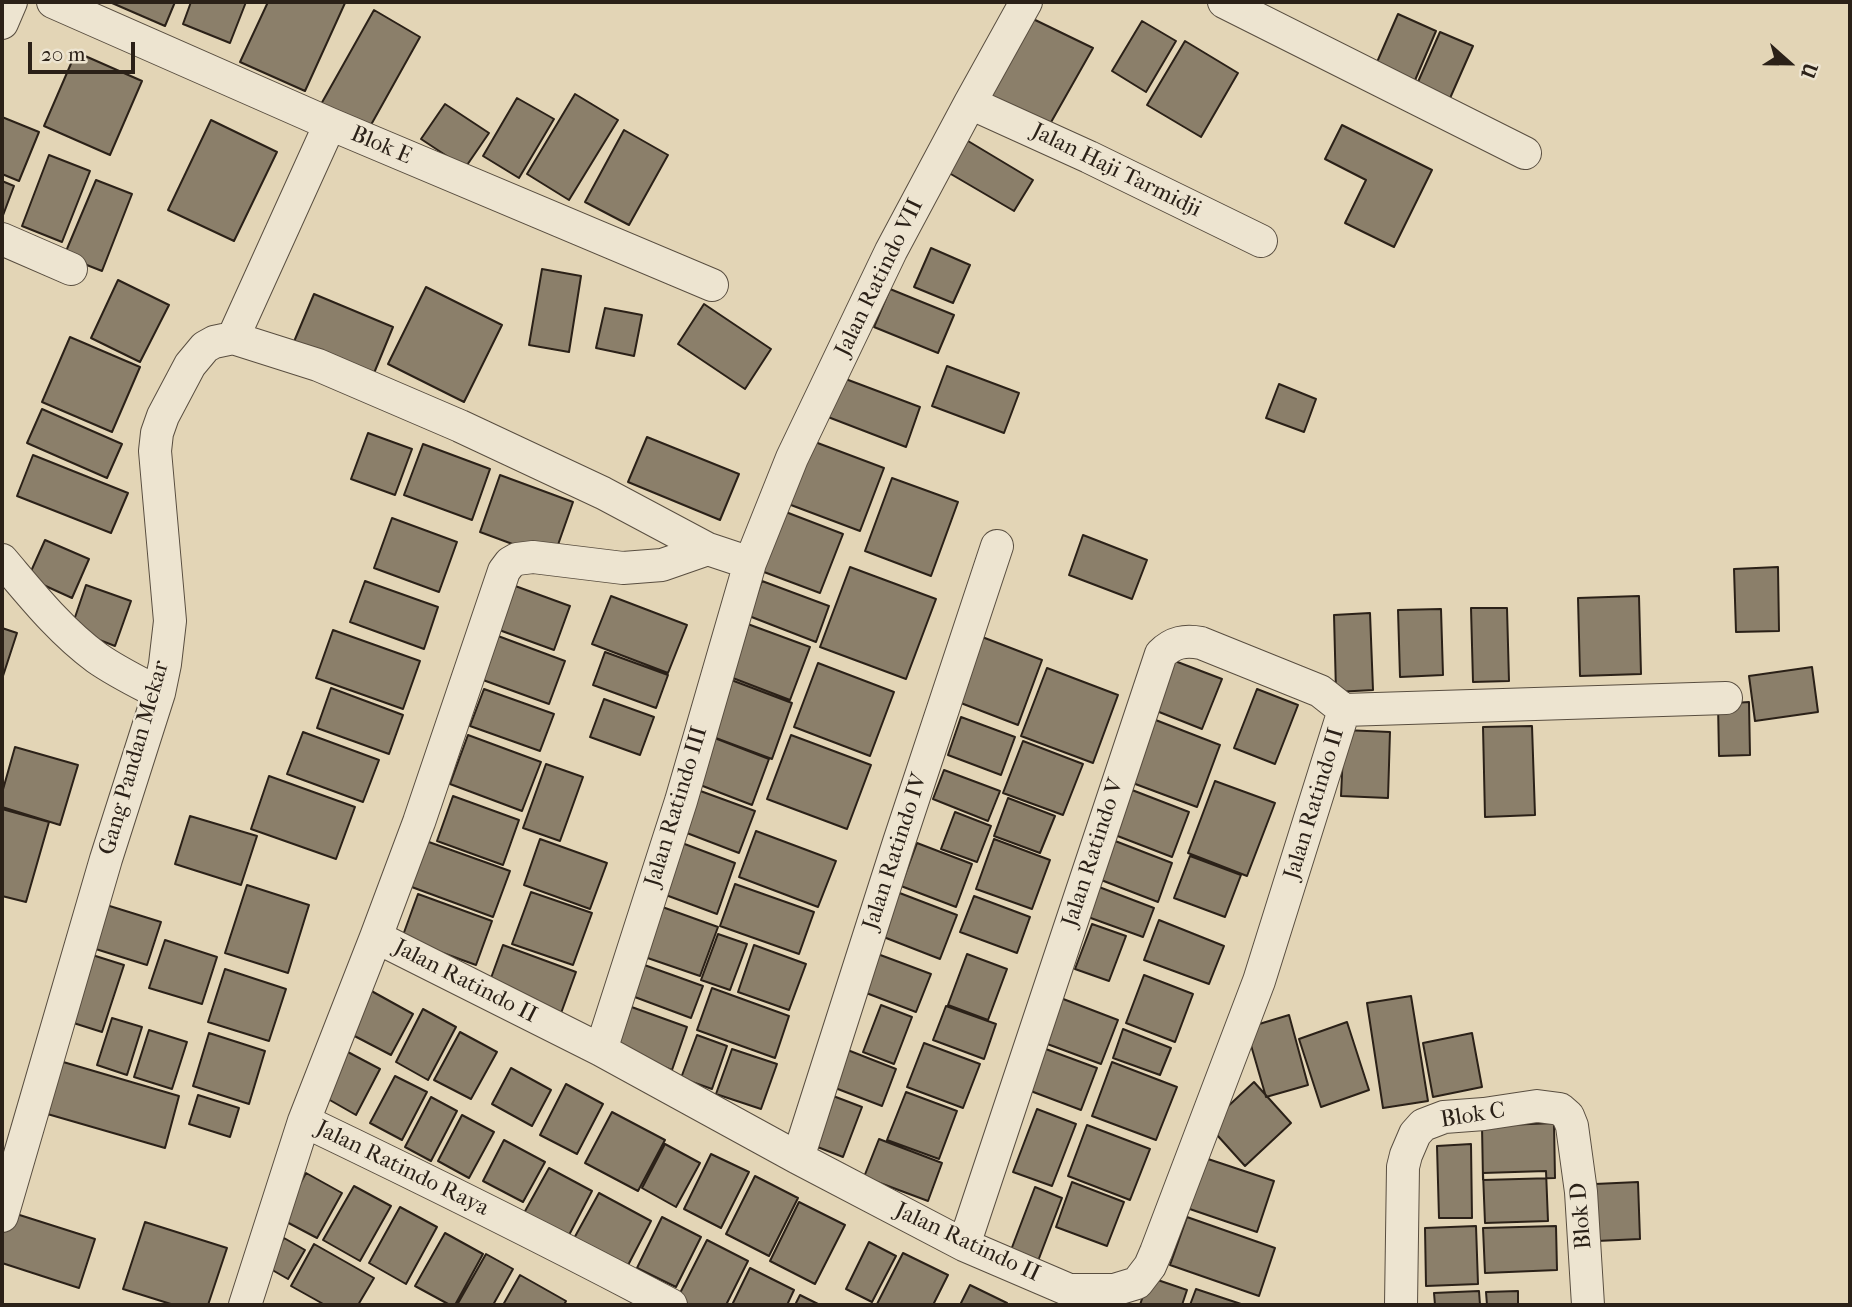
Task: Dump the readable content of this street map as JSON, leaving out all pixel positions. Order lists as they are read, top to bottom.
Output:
{
  "streets": {
    "street": [
      "Blok E",
      "Jalan Haji Tarmidji",
      "Jalan Ratindo VII",
      "Gang Pandan Mekar",
      "Jalan Ratindo II",
      "Jalan Ratindo III",
      "Jalan Ratindo IV",
      "Jalan Ratindo V",
      "Blok C",
      "Jalan Ratindo Raya",
      "Blok D"
    ]
  },
  "crossings": [
    ["Jalan Haji Tarmidji", "Jalan Ratindo VII"],
    ["Jalan Ratindo VII", "Jalan Ratindo III"],
    ["Jalan Ratindo II", "Jalan Ratindo III"],
    ["Jalan Ratindo II", "Jalan Ratindo IV"],
    ["Jalan Ratindo II", "Jalan Ratindo V"],
    ["Blok C", "Blok D"]
  ],
  "scale_bar": "20 m",
  "north": "right"
}
